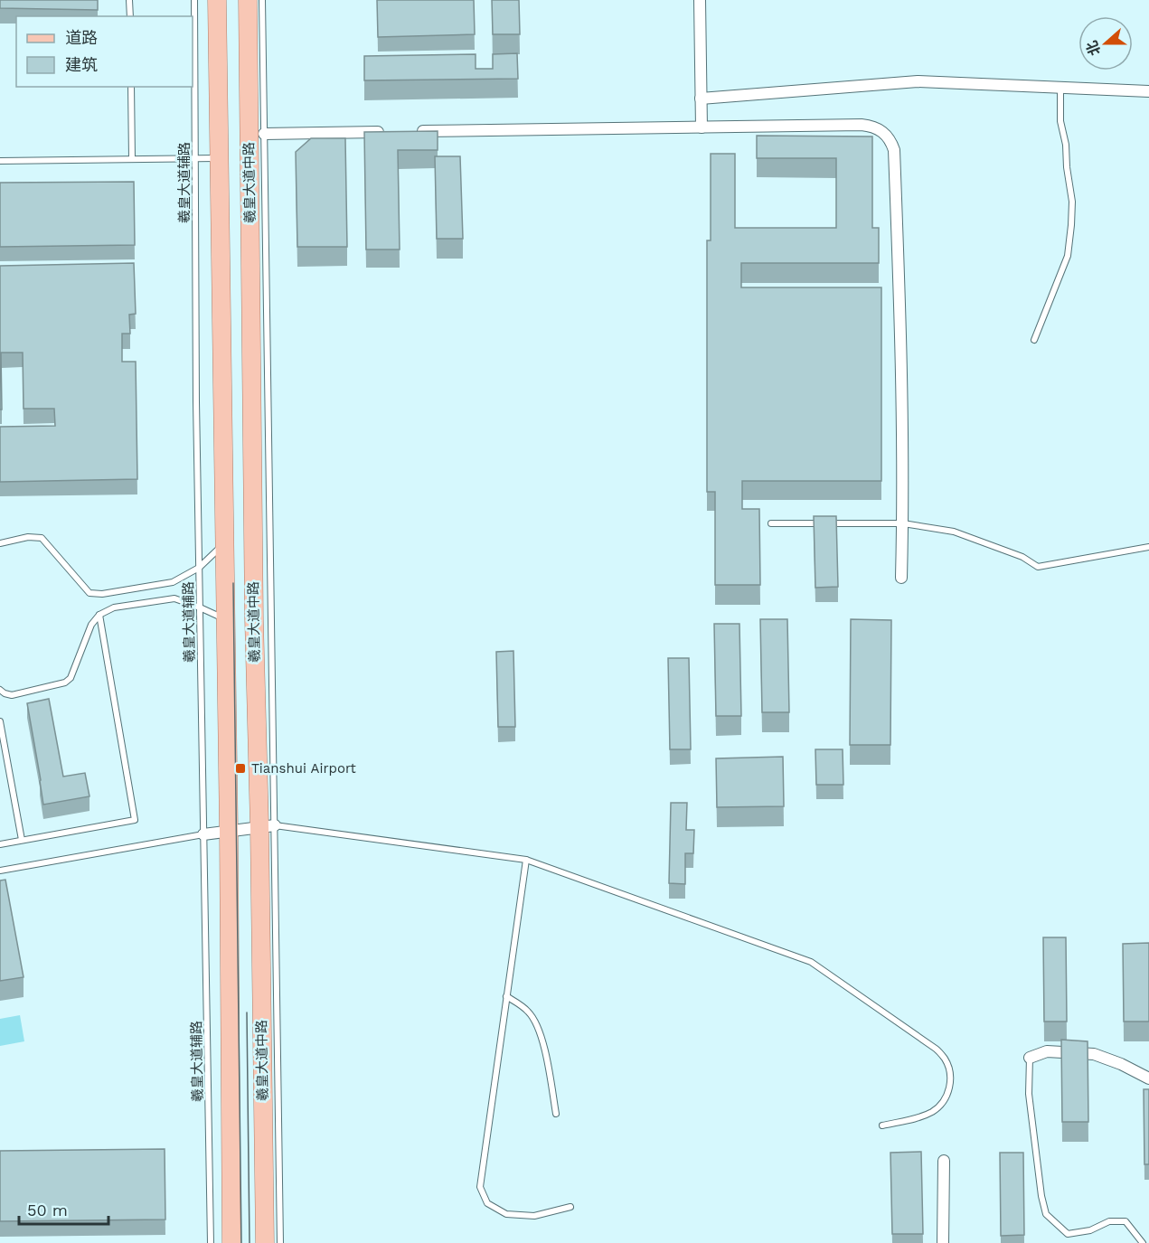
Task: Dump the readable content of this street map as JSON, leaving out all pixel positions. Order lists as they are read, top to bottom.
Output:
{
  "streets": {
    "main road": ["羲皇大道中路"],
    "lane": ["羲皇大道辅路"]
  },
  "places": {
    "transit": ["Tianshui Airport"]
  },
  "legend": ["道路", "建筑"],
  "scale_bar": "50 m",
  "north": "left"
}
